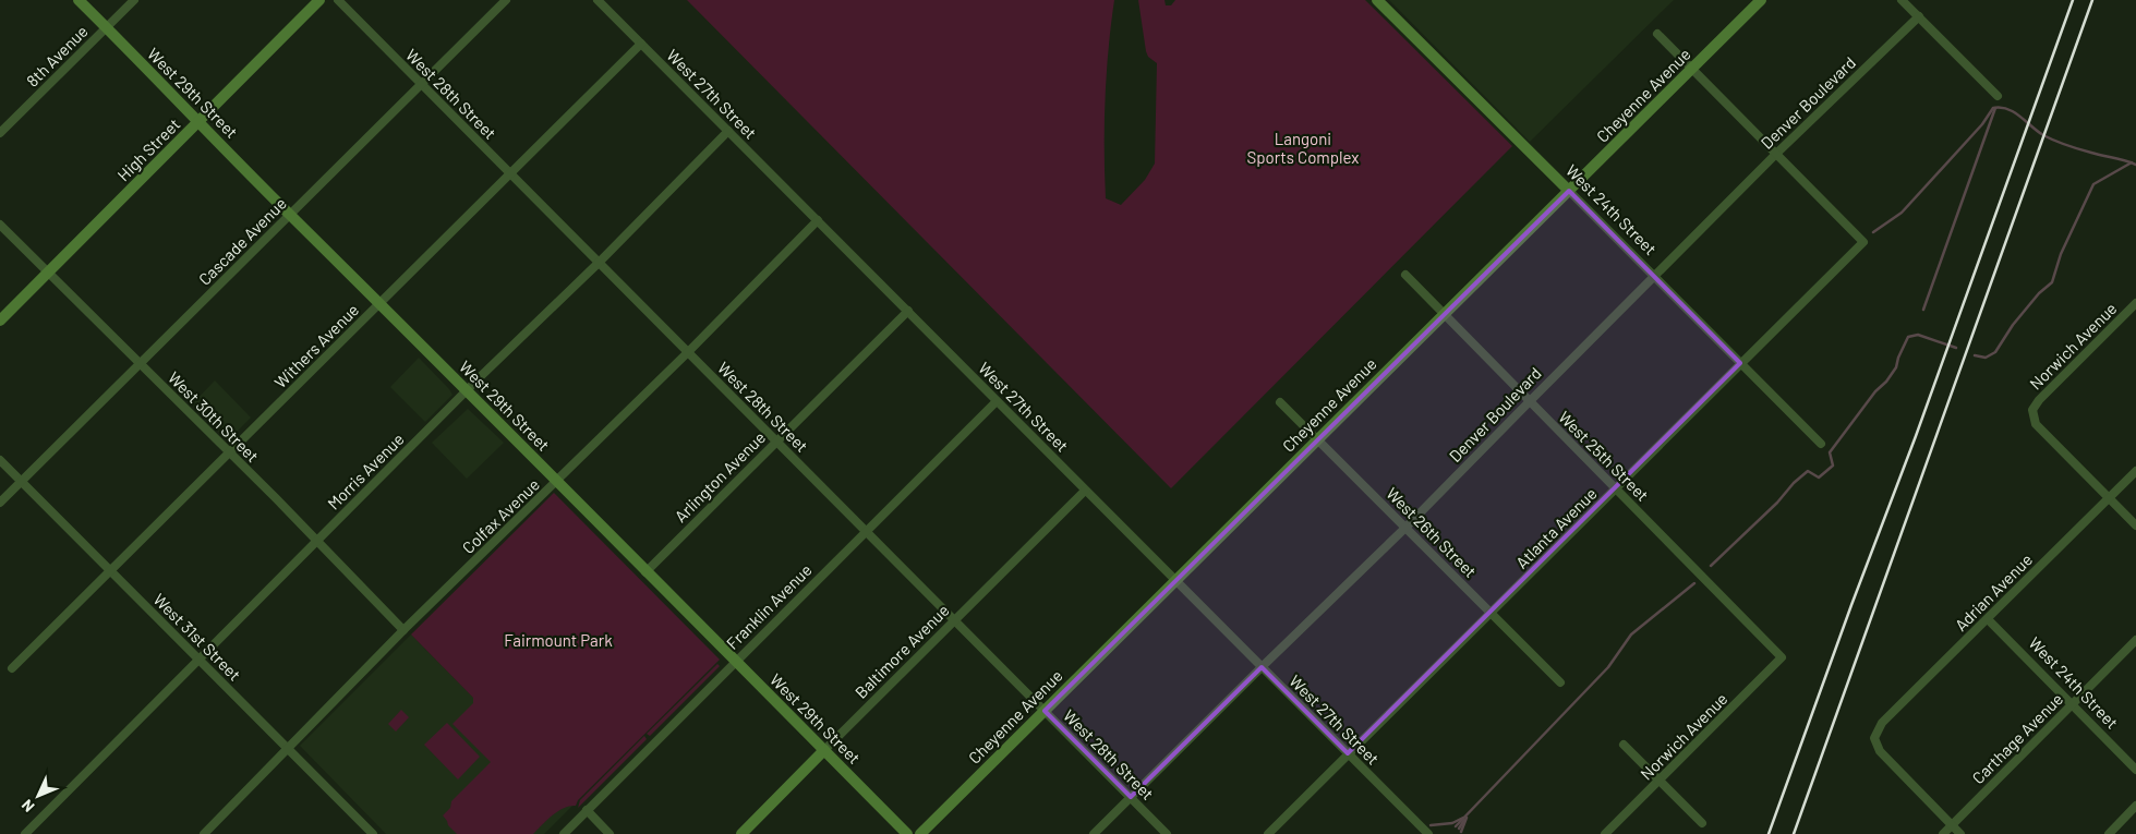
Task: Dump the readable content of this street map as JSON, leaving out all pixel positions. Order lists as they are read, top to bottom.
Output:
{
  "streets": {
    "street": [
      "8th Avenue",
      "West 29th Street",
      "West 28th Street",
      "West 27th Street",
      "Cheyenne Avenue",
      "Denver Boulevard",
      "High Street",
      "West 24th Street",
      "Cascade Avenue",
      "Withers Avenue",
      "Norwich Avenue",
      "West 30th Street",
      "West 25th Street",
      "Morris Avenue",
      "Arlington Avenue",
      "Colfax Avenue",
      "Atlanta Avenue",
      "West 26th Street",
      "Adrian Avenue",
      "Franklin Avenue",
      "West 31st Street",
      "Baltimore Avenue",
      "Carthage Avenue"
    ]
  },
  "crossings": [
    ["8th Avenue", "West 29th Street"],
    ["West 29th Street", "High Street"],
    ["West 29th Street", "Cascade Avenue"],
    ["West 29th Street", "Withers Avenue"],
    ["West 29th Street", "Morris Avenue"],
    ["West 29th Street", "Arlington Avenue"],
    ["West 29th Street", "Colfax Avenue"],
    ["West 29th Street", "Franklin Avenue"],
    ["West 29th Street", "Baltimore Avenue"],
    ["West 28th Street", "Cheyenne Avenue"],
    ["West 28th Street", "Denver Boulevard"],
    ["West 28th Street", "Cascade Avenue"],
    ["West 28th Street", "Withers Avenue"],
    ["West 28th Street", "Morris Avenue"],
    ["West 28th Street", "Arlington Avenue"],
    ["West 28th Street", "Colfax Avenue"],
    ["West 28th Street", "Franklin Avenue"],
    ["West 28th Street", "Baltimore Avenue"],
    ["West 27th Street", "Cheyenne Avenue"],
    ["West 27th Street", "Denver Boulevard"],
    ["West 27th Street", "Withers Avenue"],
    ["West 27th Street", "Morris Avenue"],
    ["West 27th Street", "Arlington Avenue"],
    ["West 27th Street", "Colfax Avenue"],
    ["West 27th Street", "Atlanta Avenue"],
    ["West 27th Street", "Franklin Avenue"],
    ["West 27th Street", "Baltimore Avenue"],
    ["Cheyenne Avenue", "West 24th Street"],
    ["Cheyenne Avenue", "West 25th Street"],
    ["Cheyenne Avenue", "West 26th Street"],
    ["Denver Boulevard", "West 24th Street"],
    ["Denver Boulevard", "West 25th Street"],
    ["Denver Boulevard", "Atlanta Avenue"],
    ["Denver Boulevard", "West 26th Street"],
    ["High Street", "West 30th Street"],
    ["West 24th Street", "Atlanta Avenue"],
    ["West 24th Street", "Adrian Avenue"],
    ["West 24th Street", "Carthage Avenue"],
    ["Cascade Avenue", "West 30th Street"],
    ["Cascade Avenue", "West 31st Street"],
    ["Withers Avenue", "West 30th Street"],
    ["Withers Avenue", "West 31st Street"],
    ["Norwich Avenue", "West 25th Street"],
    ["Norwich Avenue", "Adrian Avenue"],
    ["West 30th Street", "Morris Avenue"],
    ["West 30th Street", "Colfax Avenue"],
    ["West 25th Street", "Atlanta Avenue"],
    ["Morris Avenue", "West 31st Street"],
    ["Colfax Avenue", "West 31st Street"],
    ["Atlanta Avenue", "West 26th Street"],
    ["Adrian Avenue", "Carthage Avenue"]
  ],
  "parks": ["Langoni Sports Complex", "Fairmount Park"],
  "north": "bottom left"
}
